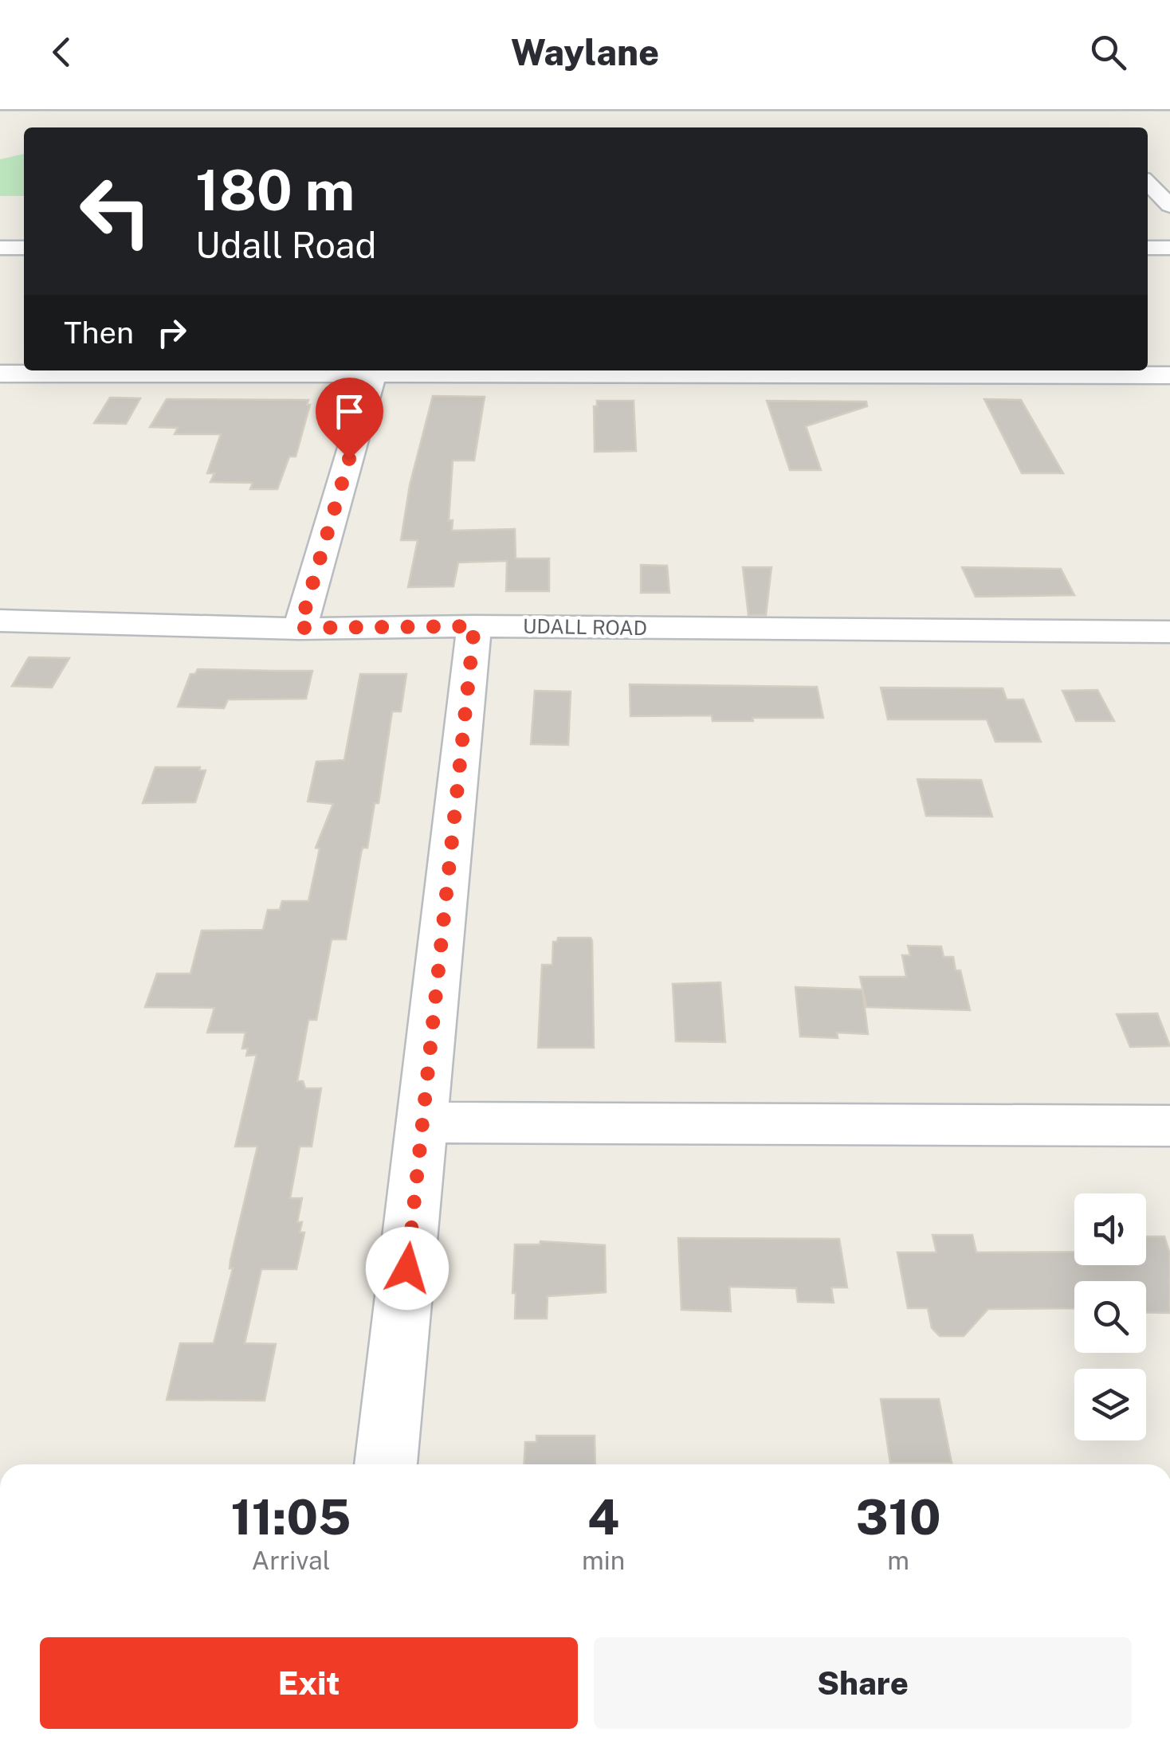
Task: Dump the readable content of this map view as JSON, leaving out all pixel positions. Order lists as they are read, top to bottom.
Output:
{
  "streets": {
    "street": ["UDALL ROAD"]
  },
  "page": {
    "header": "Waylane",
    "turn": ["180 m", "Udall Road"],
    "then": "Then",
    "eta": [
      "11:05",
      "Arrival",
      "4",
      "min",
      "310",
      "m"
    ],
    "buttons": ["Exit", "Share"]
  }
}
